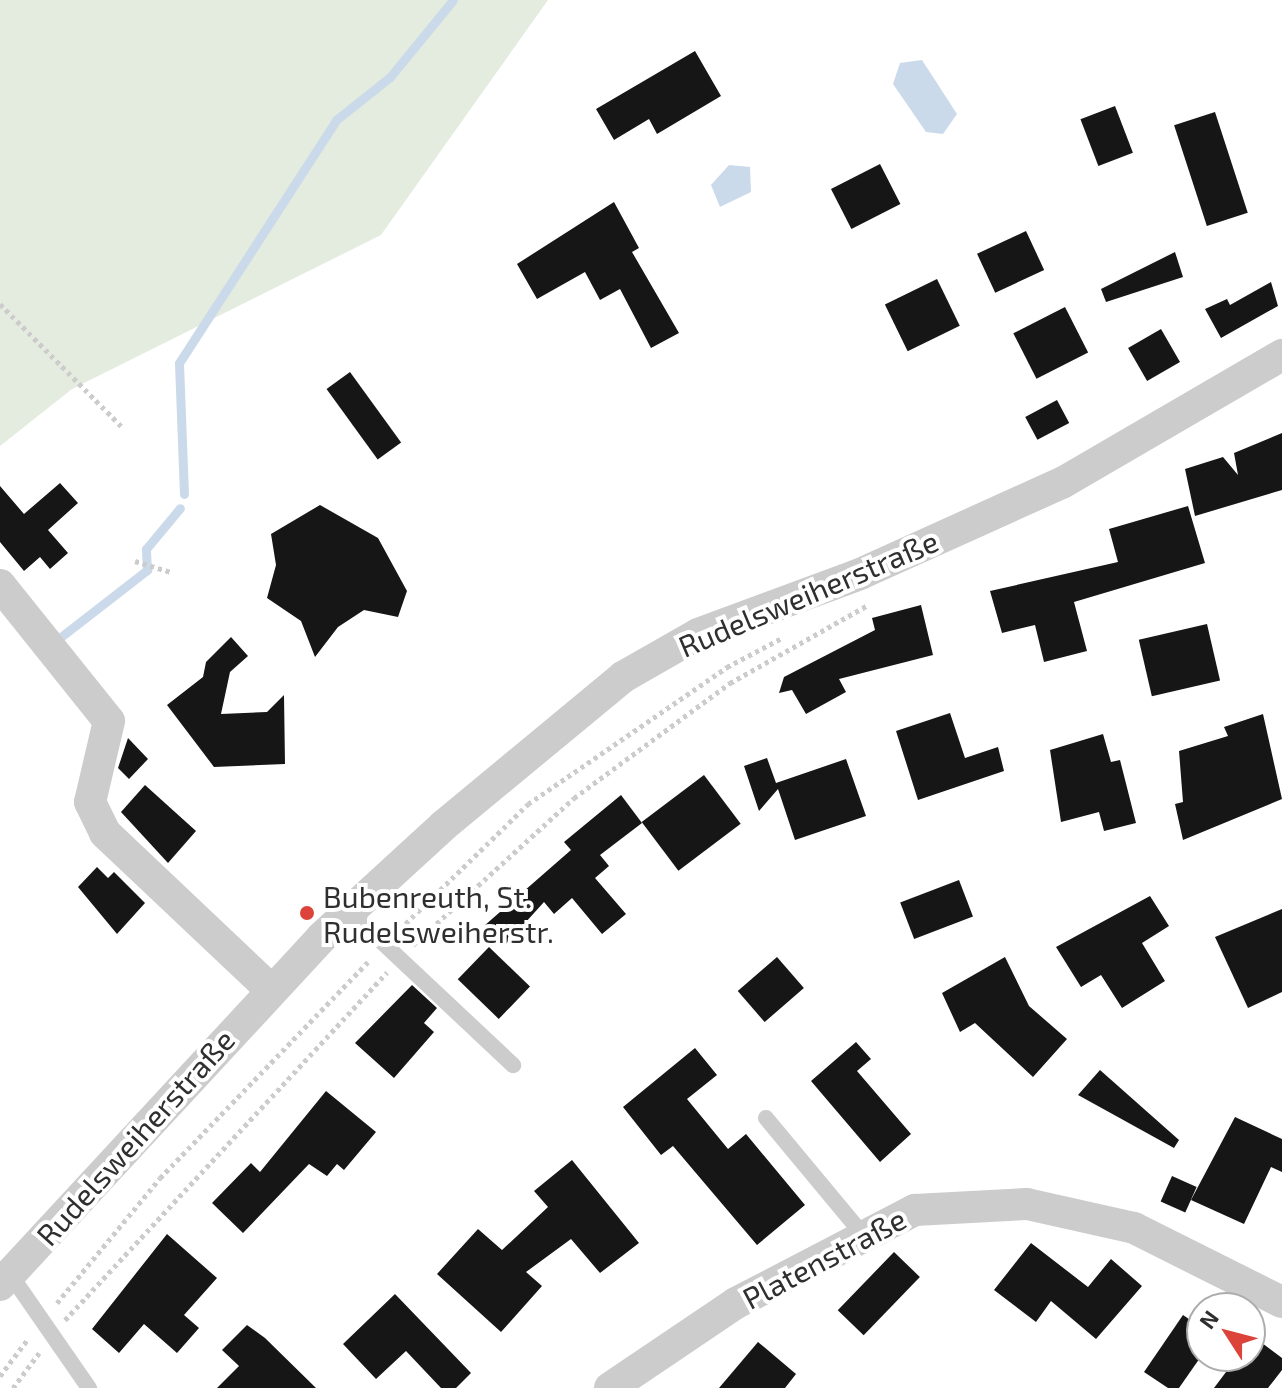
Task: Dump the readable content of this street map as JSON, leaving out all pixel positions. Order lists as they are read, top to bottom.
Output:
{
  "streets": {
    "street": ["Rudelsweiherstraße", "Platenstraße"]
  },
  "places": ["Bubenreuth, St. Rudelsweiherstr."],
  "north": "top left"
}
